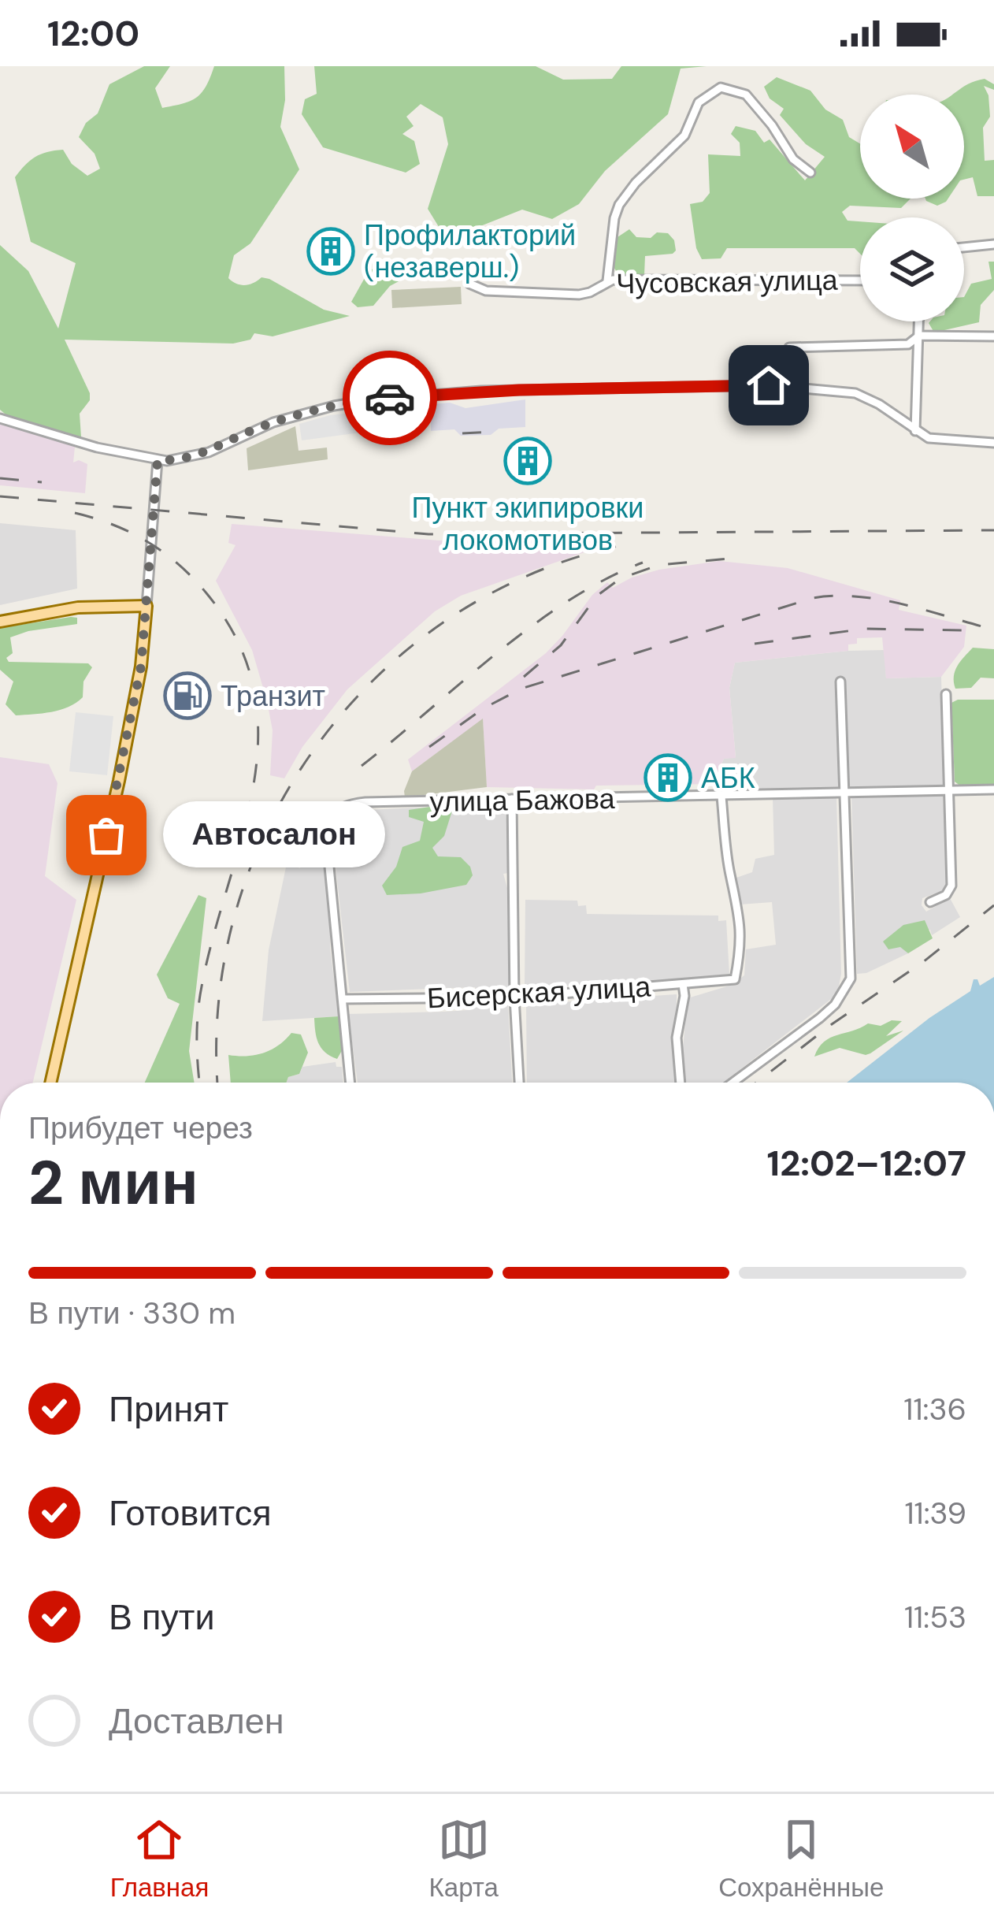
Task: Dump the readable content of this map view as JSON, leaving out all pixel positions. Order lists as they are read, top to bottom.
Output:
{
  "streets": {
    "street": ["Чусовская улица", "улица Бажова", "Бисерская улица"]
  },
  "crossings": [
    ["улица Бажова", "Бисерская улица"]
  ],
  "places": {
    "building": ["Профилакторий (незаверш.)", "Пункт экипировки локомотивов", "АБК"],
    "fuel station": ["Транзит"],
    "other": ["Автосалон"]
  },
  "north": "top left",
  "page": {
    "status": "12:00",
    "bubble": "Автосалон",
    "heading": ["2 мин", "Прибудет через", "12:02–12:07"],
    "bar": "В пути · 330 m",
    "list": [
      ["Принят", "11:36"],
      ["Готовится", "11:39"],
      ["В пути", "11:53"],
      "Доставлен"
    ],
    "tabs": ["Главная", "Карта", "Сохранённые"]
  }
}
